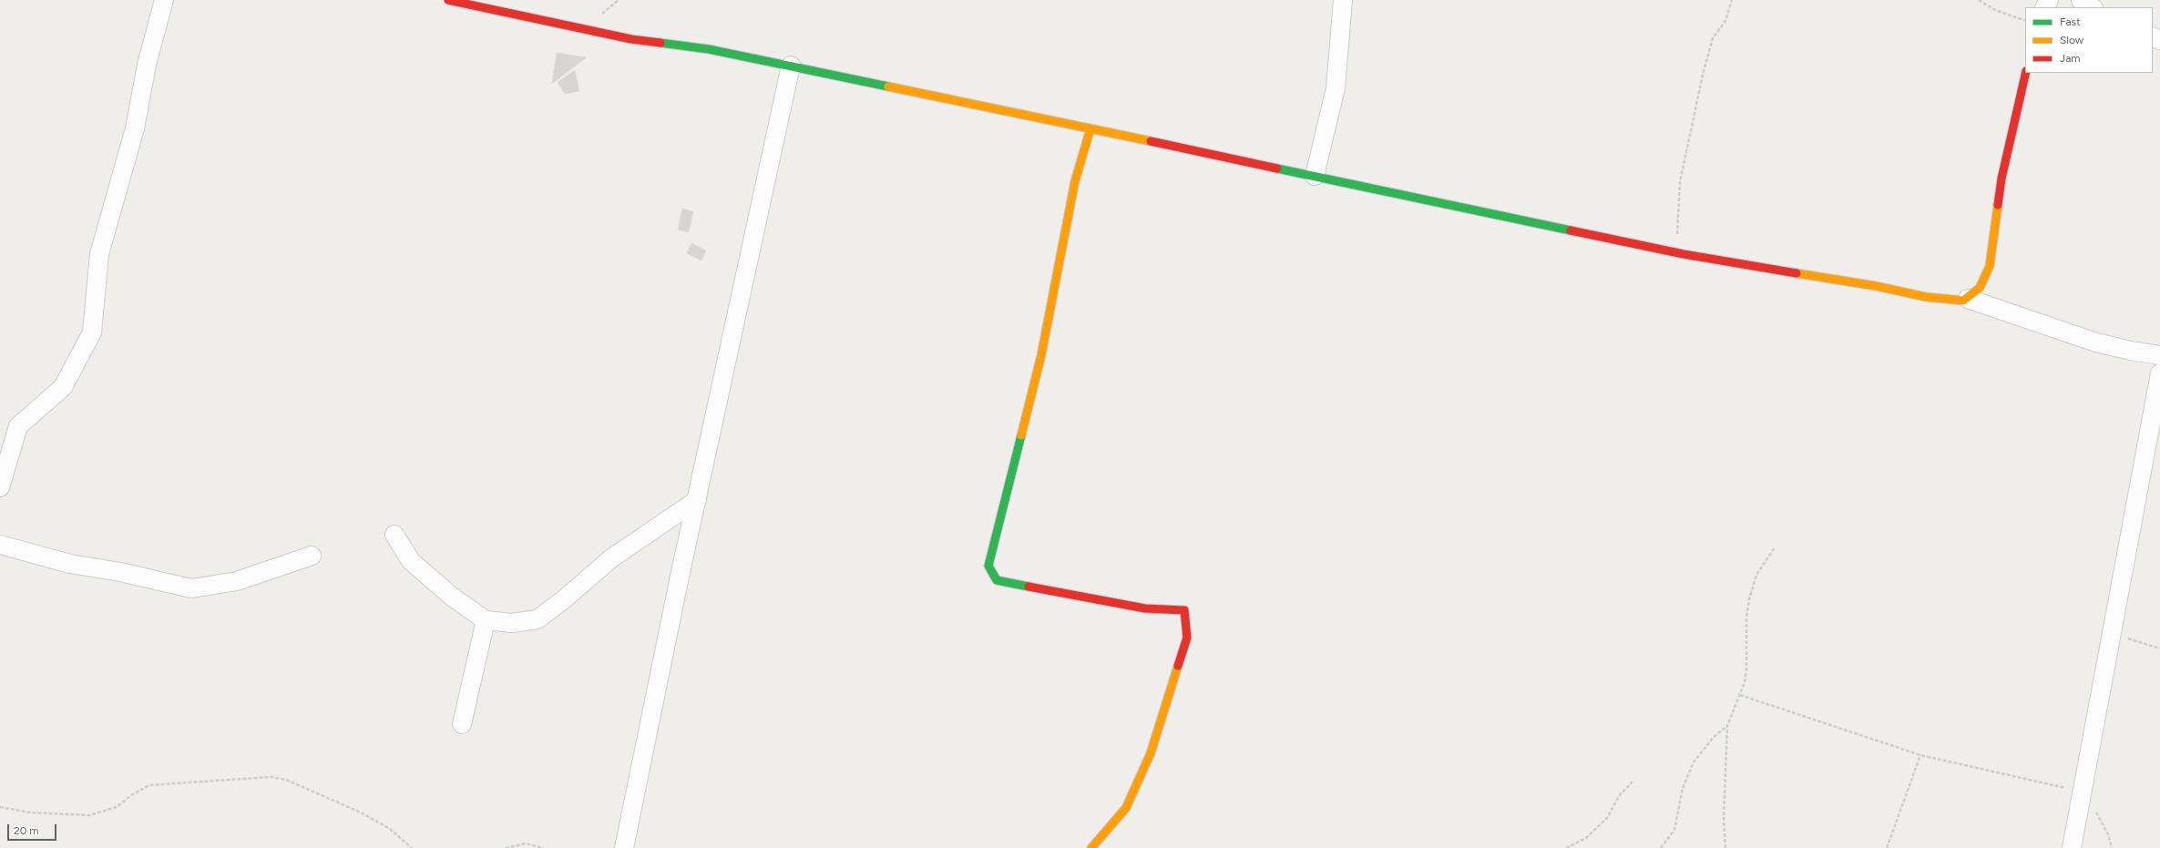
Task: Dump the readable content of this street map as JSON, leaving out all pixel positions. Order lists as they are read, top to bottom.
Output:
{
  "legend": ["Fast", "Slow", "Jam"],
  "scale_bar": "20 m"
}
